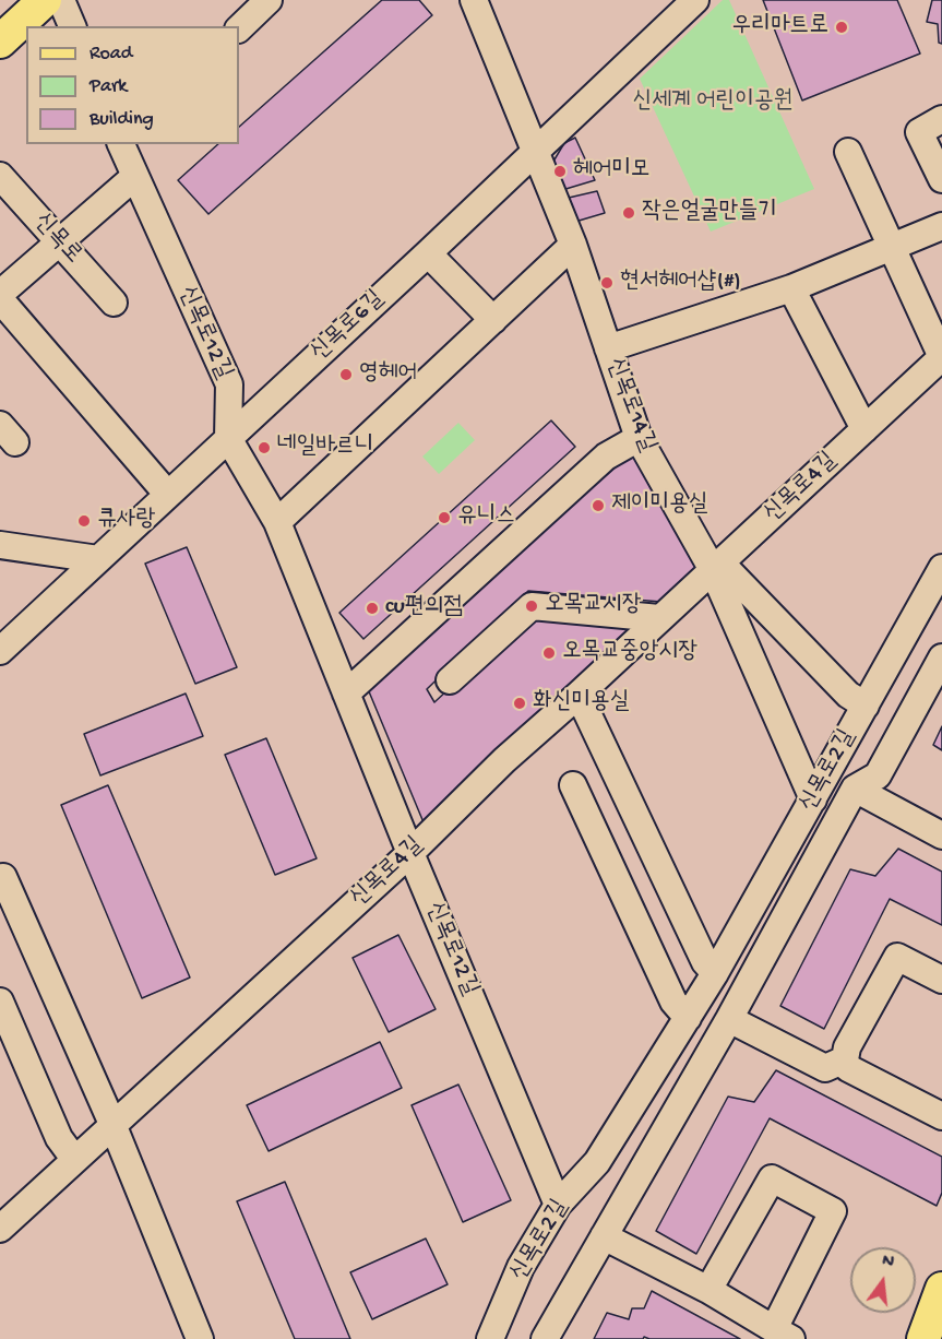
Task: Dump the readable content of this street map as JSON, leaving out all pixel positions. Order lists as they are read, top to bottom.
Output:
{
  "streets": {
    "street": [
      "신목로",
      "신목로6길",
      "신목로12길",
      "신목로14길",
      "신목로4길",
      "신목로2길"
    ]
  },
  "crossings": [
    ["신목로6길", "신목로12길"],
    ["신목로6길", "신목로14길"],
    ["신목로12길", "신목로4길"],
    ["신목로12길", "신목로2길"],
    ["신목로14길", "신목로4길"],
    ["신목로14길", "신목로2길"]
  ],
  "parks": ["신세계 어린이공원"],
  "places": [
    "우리마트로",
    "헤어미모",
    "작은얼굴만들기",
    "현서헤어샵(#)",
    "영헤어",
    "네일바르니",
    "제이미용실",
    "유니스",
    "큐사랑",
    "오목교시장",
    "cu편의점",
    "오목교중앙시장",
    "화신미용실"
  ],
  "legend": ["Road", "Park", "Building"],
  "north": "top"
}
